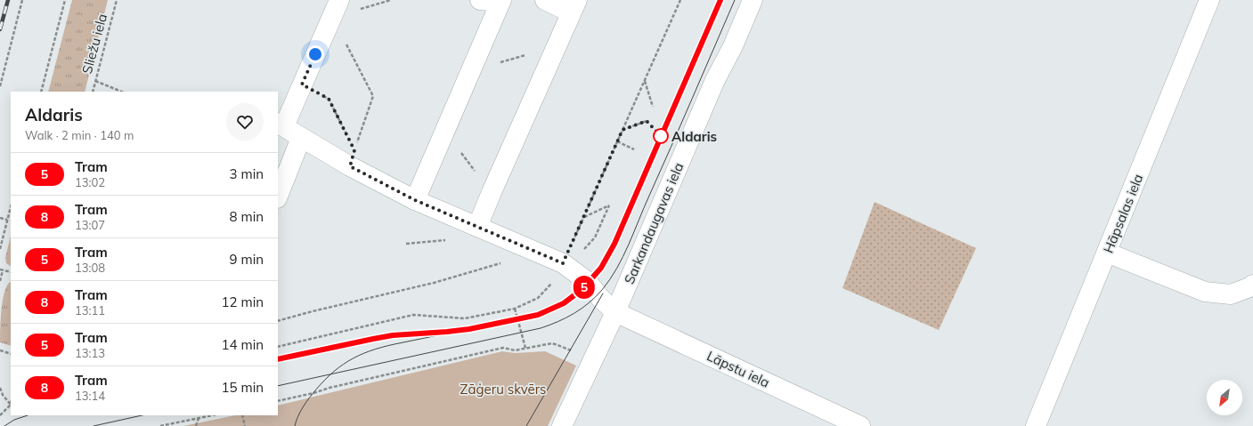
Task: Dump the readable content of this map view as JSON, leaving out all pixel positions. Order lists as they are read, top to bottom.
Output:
{
  "streets": {
    "street": ["Hāpsalas iela", "Sarkandaugavas iela", "Lāpstu iela"],
    "path": ["Sliežu iela"]
  },
  "crossings": [
    ["Sarkandaugavas iela", "Lāpstu iela"]
  ],
  "parks": ["Zāģeru skvērs"],
  "places": ["Aldaris"],
  "lines": ["tram line 5"],
  "north": "bottom left",
  "page": {
    "on_map": "5",
    "heading": ["Aldaris", "Walk · 2 min · 140 m"],
    "list": [
      {
        "mark": "5",
        "name": "Tram",
        "note": "13:02",
        "value": "3 min"
      },
      {
        "mark": "8",
        "name": "Tram",
        "note": "13:07",
        "value": "8 min"
      },
      {
        "mark": "5",
        "name": "Tram",
        "note": "13:08",
        "value": "9 min"
      },
      {
        "mark": "8",
        "name": "Tram",
        "note": "13:11",
        "value": "12 min"
      },
      {
        "mark": "5",
        "name": "Tram",
        "note": "13:13",
        "value": "14 min"
      },
      {
        "mark": "8",
        "name": "Tram",
        "note": "13:14",
        "value": "15 min"
      }
    ]
  }
}
